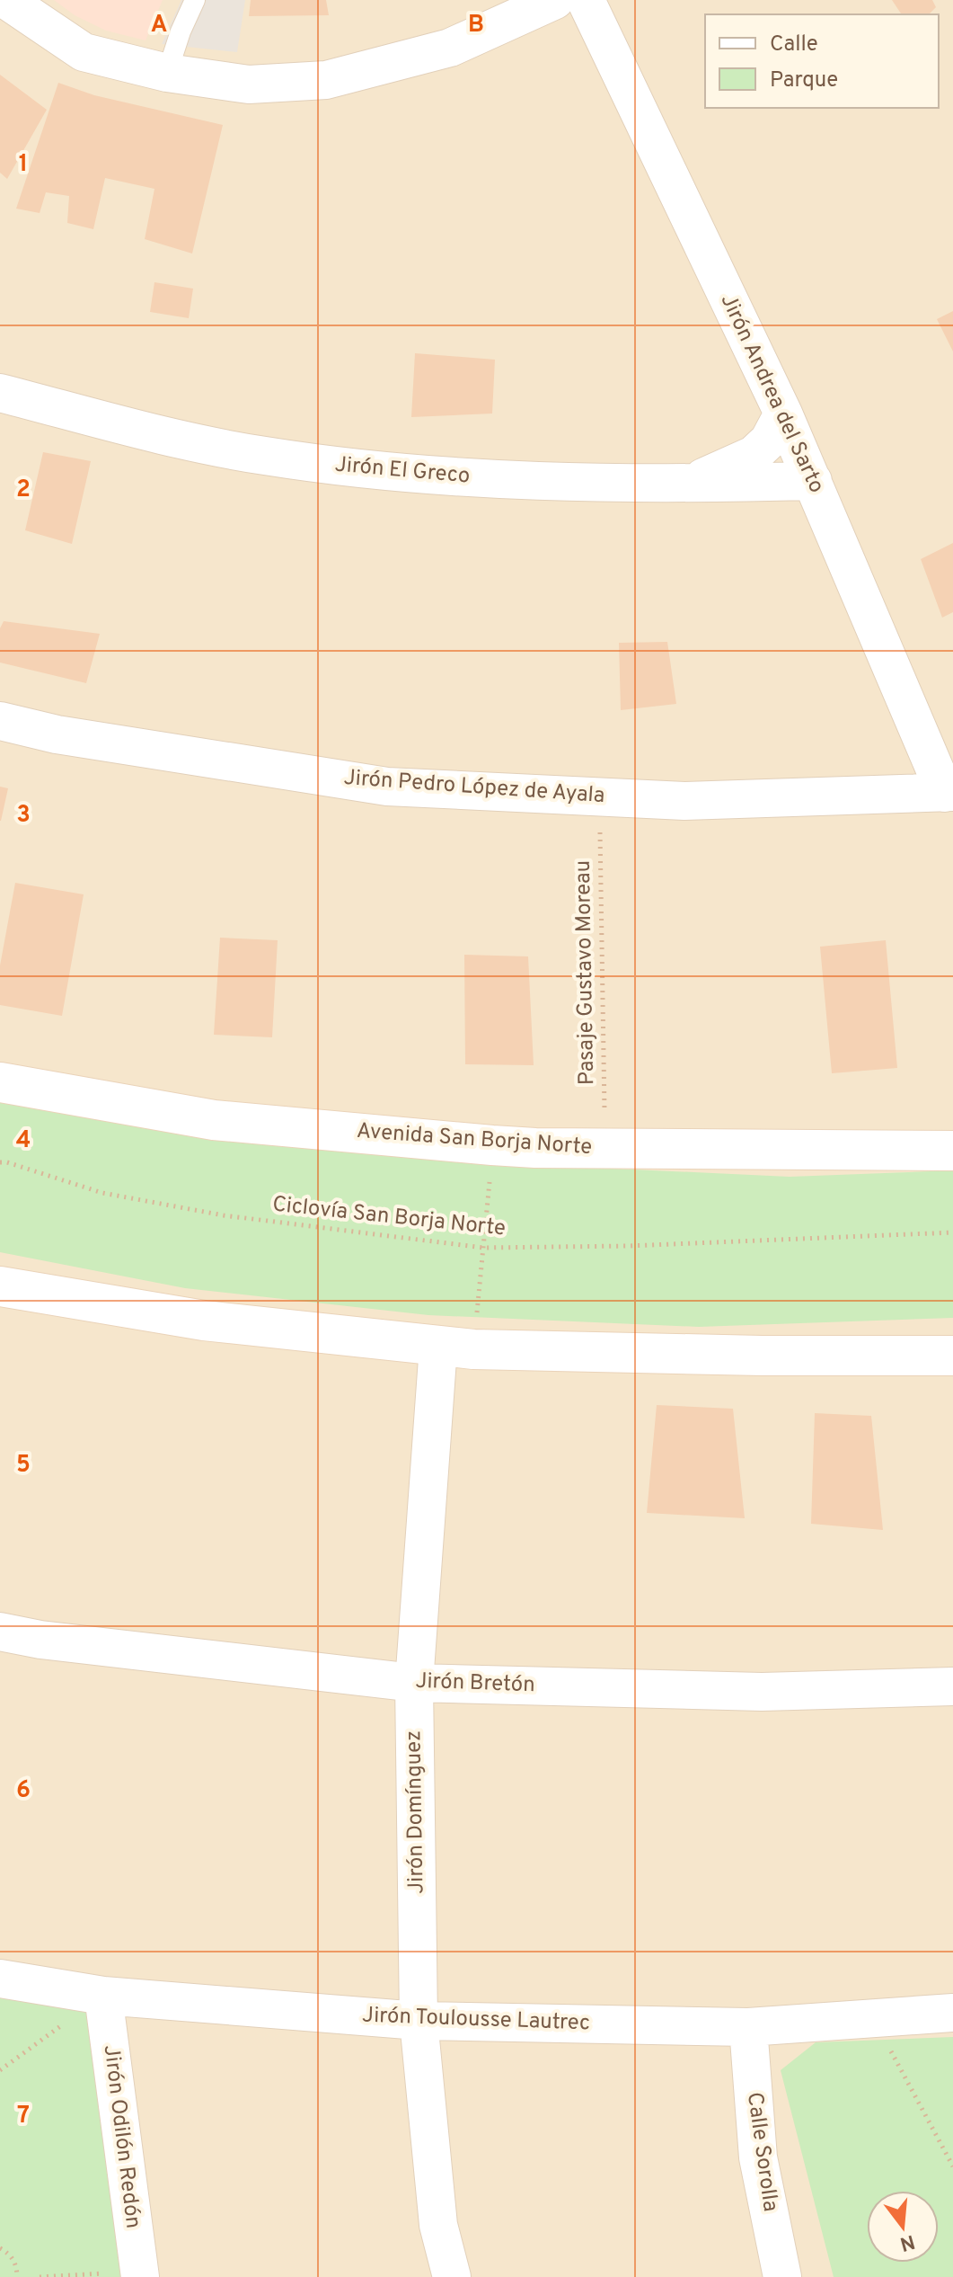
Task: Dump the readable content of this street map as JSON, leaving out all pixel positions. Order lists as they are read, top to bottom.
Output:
{
  "streets": {
    "main road": ["Avenida San Borja Norte"],
    "street": [
      "Jirón Andrea del Sarto",
      "Jirón El Greco",
      "Jirón Pedro López de Ayala",
      "Jirón Bretón",
      "Jirón Domínguez",
      "Jirón Toulousse Lautrec",
      "Jirón Odilón Redón",
      "Calle Sorolla"
    ],
    "path": ["Pasaje Gustavo Moreau", "Ciclovía San Borja Norte"]
  },
  "crossings": [
    ["Jirón Andrea del Sarto", "Jirón El Greco"],
    ["Jirón Andrea del Sarto", "Jirón Pedro López de Ayala"],
    ["Jirón Pedro López de Ayala", "Pasaje Gustavo Moreau"],
    ["Pasaje Gustavo Moreau", "Avenida San Borja Norte"],
    ["Jirón Bretón", "Jirón Domínguez"],
    ["Jirón Domínguez", "Jirón Toulousse Lautrec"],
    ["Jirón Toulousse Lautrec", "Jirón Odilón Redón"],
    ["Jirón Toulousse Lautrec", "Calle Sorolla"]
  ],
  "legend": ["Calle", "Parque"],
  "north": "bottom",
  "grid": {
    "columns": ["A", "B"],
    "rows": [
      "1",
      "2",
      "3",
      "4",
      "5",
      "6",
      "7"
    ]
  }
}
